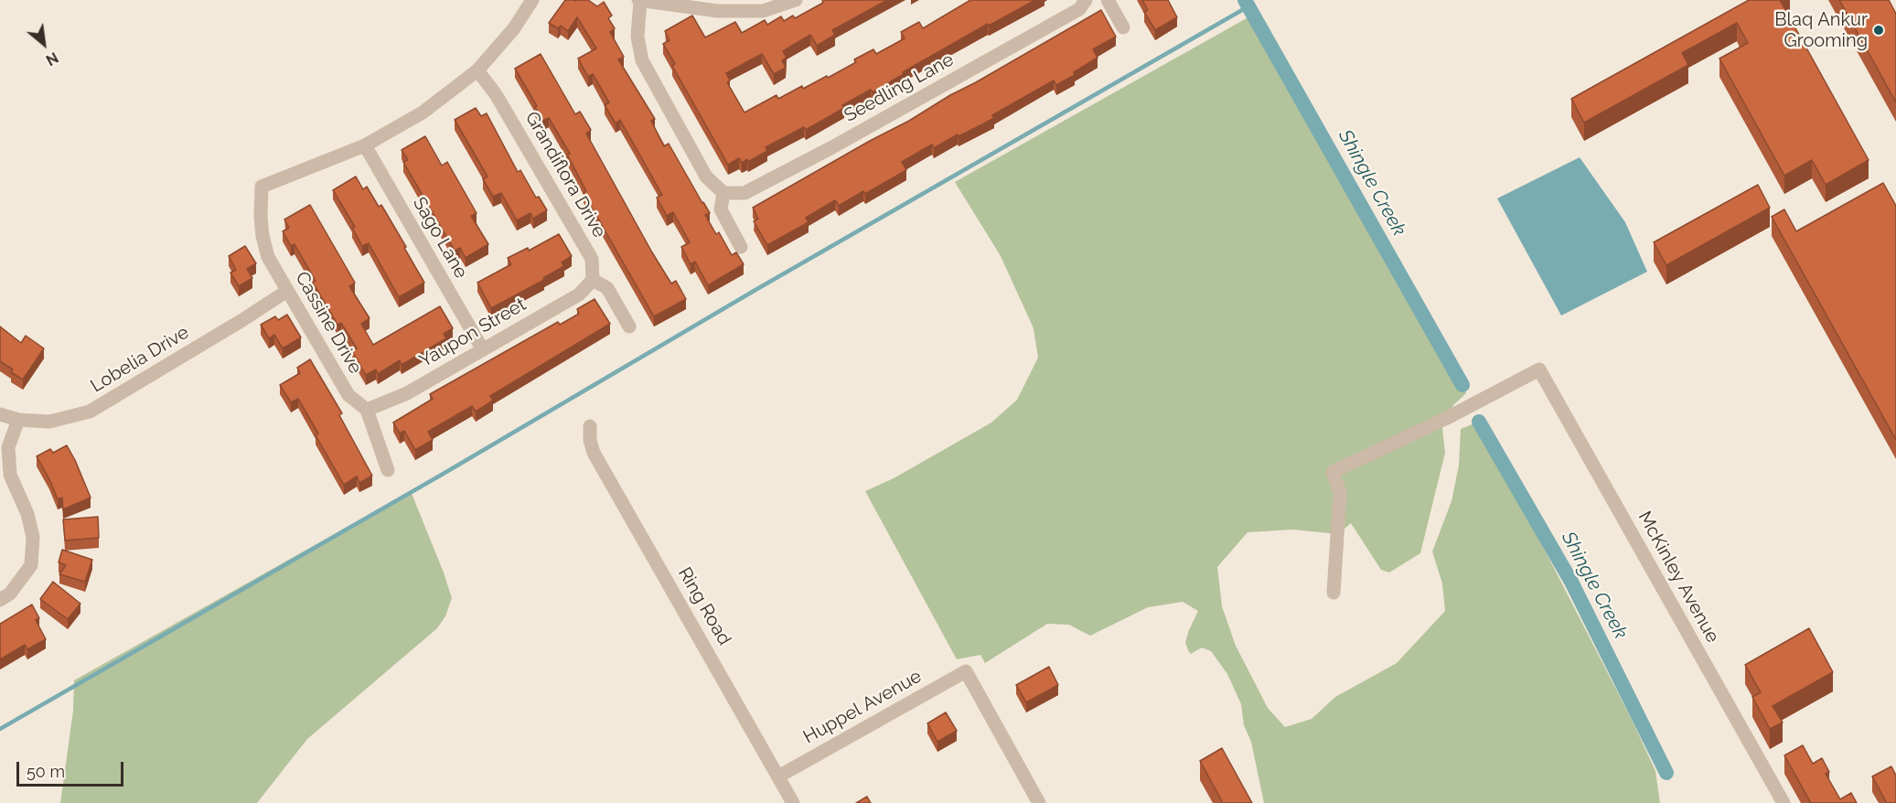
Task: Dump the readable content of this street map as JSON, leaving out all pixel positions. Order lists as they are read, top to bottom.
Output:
{
  "streets": {
    "street": [
      "Seedling Lane",
      "Grandiflora Drive",
      "Sago Lane",
      "Cassine Drive",
      "Yaupon Street",
      "Lobelia Drive",
      "McKinley Avenue",
      "Ring Road",
      "Huppel Avenue"
    ]
  },
  "crossings": [
    ["Grandiflora Drive", "Yaupon Street"],
    ["Sago Lane", "Cassine Drive"],
    ["Sago Lane", "Yaupon Street"],
    ["Cassine Drive", "Yaupon Street"],
    ["Cassine Drive", "Lobelia Drive"],
    ["Ring Road", "Huppel Avenue"]
  ],
  "water": ["Shingle Creek"],
  "places": ["Blaq Ankur Grooming"],
  "scale_bar": "50 m",
  "north": "bottom right"
}
